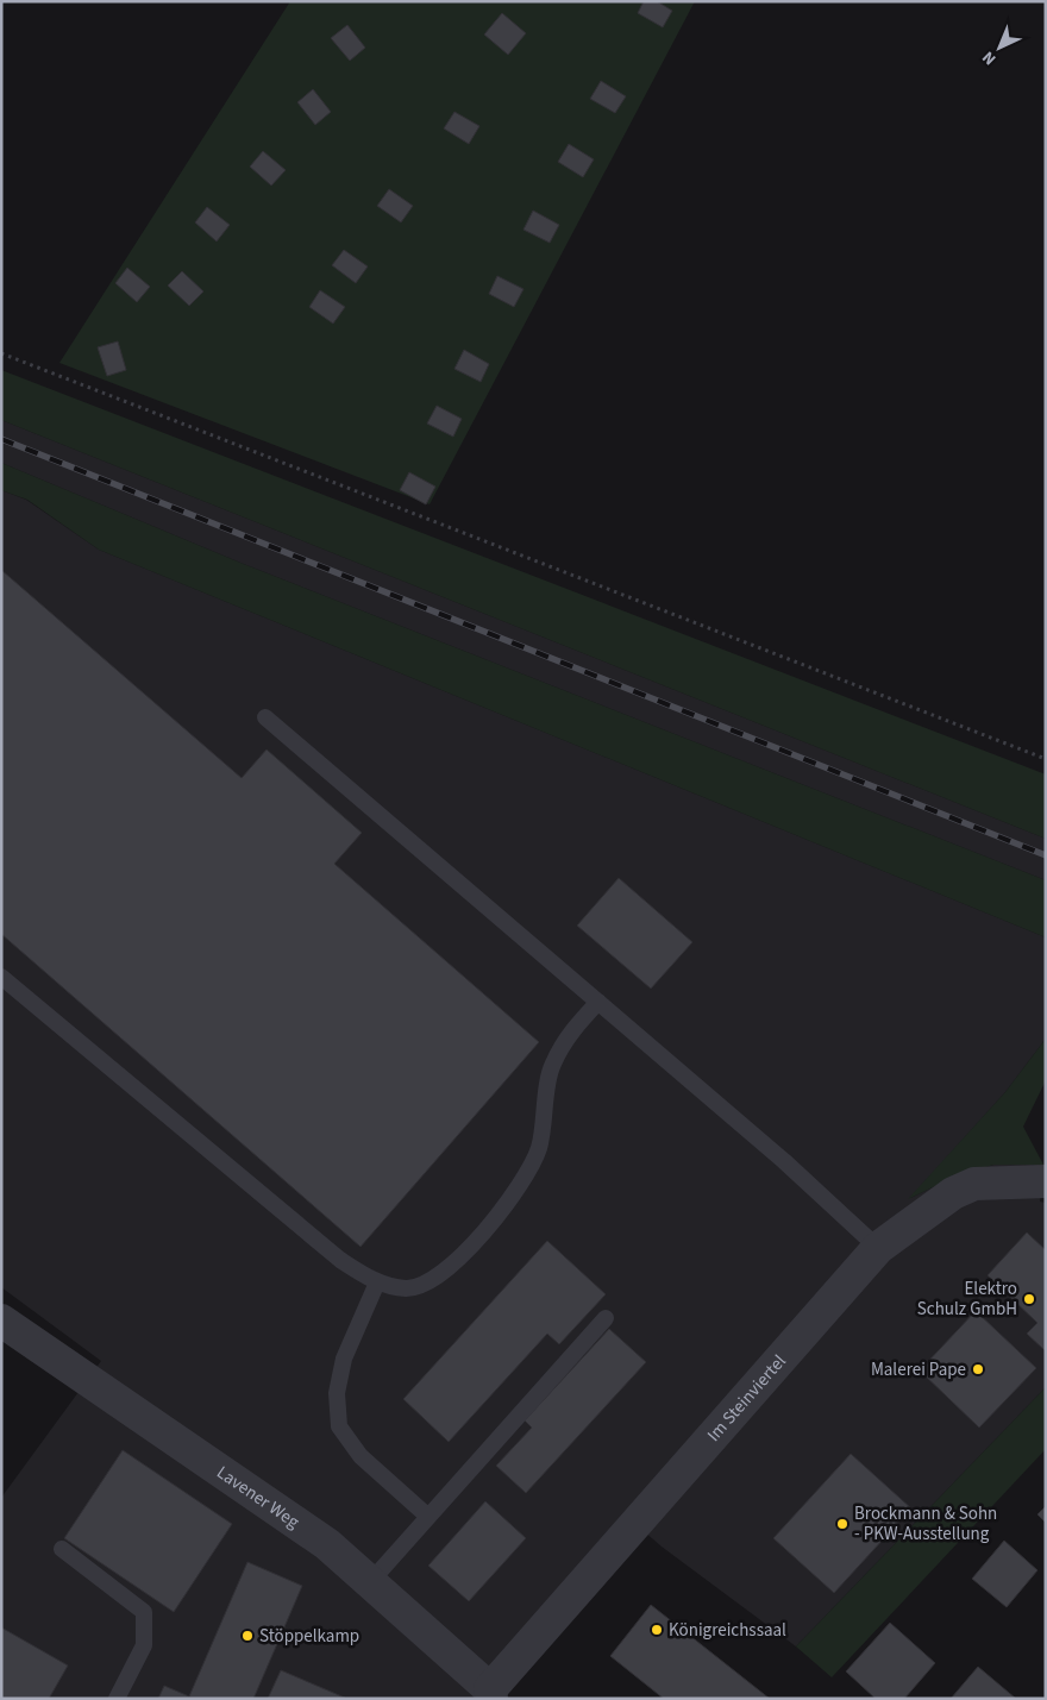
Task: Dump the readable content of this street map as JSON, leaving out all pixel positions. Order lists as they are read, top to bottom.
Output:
{
  "streets": {
    "street": ["Im Steinviertel", "Lavener Weg"]
  },
  "crossings": [
    ["Im Steinviertel", "Lavener Weg"]
  ],
  "places": [
    "Elektro Schulz GmbH",
    "Malerei Pape",
    "Brockmann & Sohn - PKW-Ausstellung",
    "Königreichssaal",
    "Stöppelkamp"
  ],
  "north": "bottom left"
}
